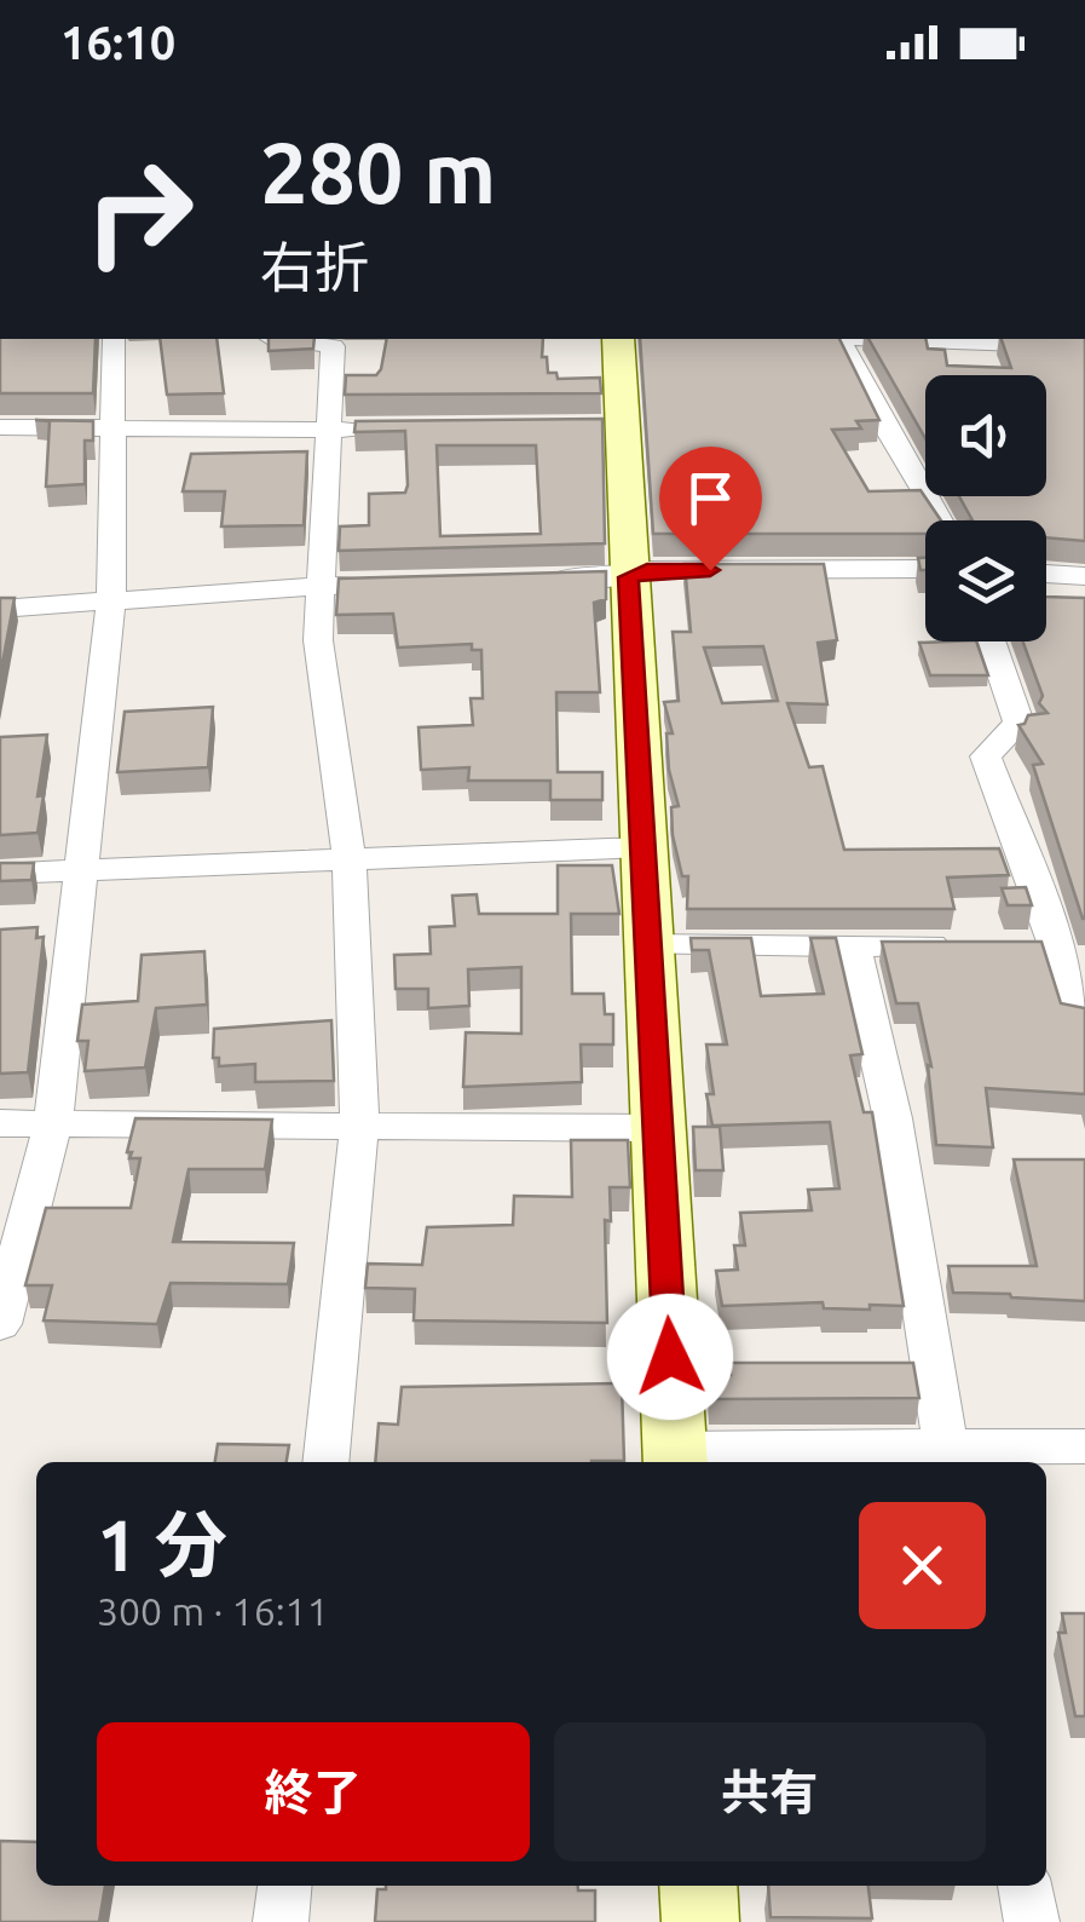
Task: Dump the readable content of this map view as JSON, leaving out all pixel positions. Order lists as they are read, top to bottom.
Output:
{
  "page": {
    "status": "16:10",
    "turn": ["280 m", "右折"],
    "heading": ["1 分", "300 m · 16:11"],
    "buttons": ["終了", "共有"]
  }
}
